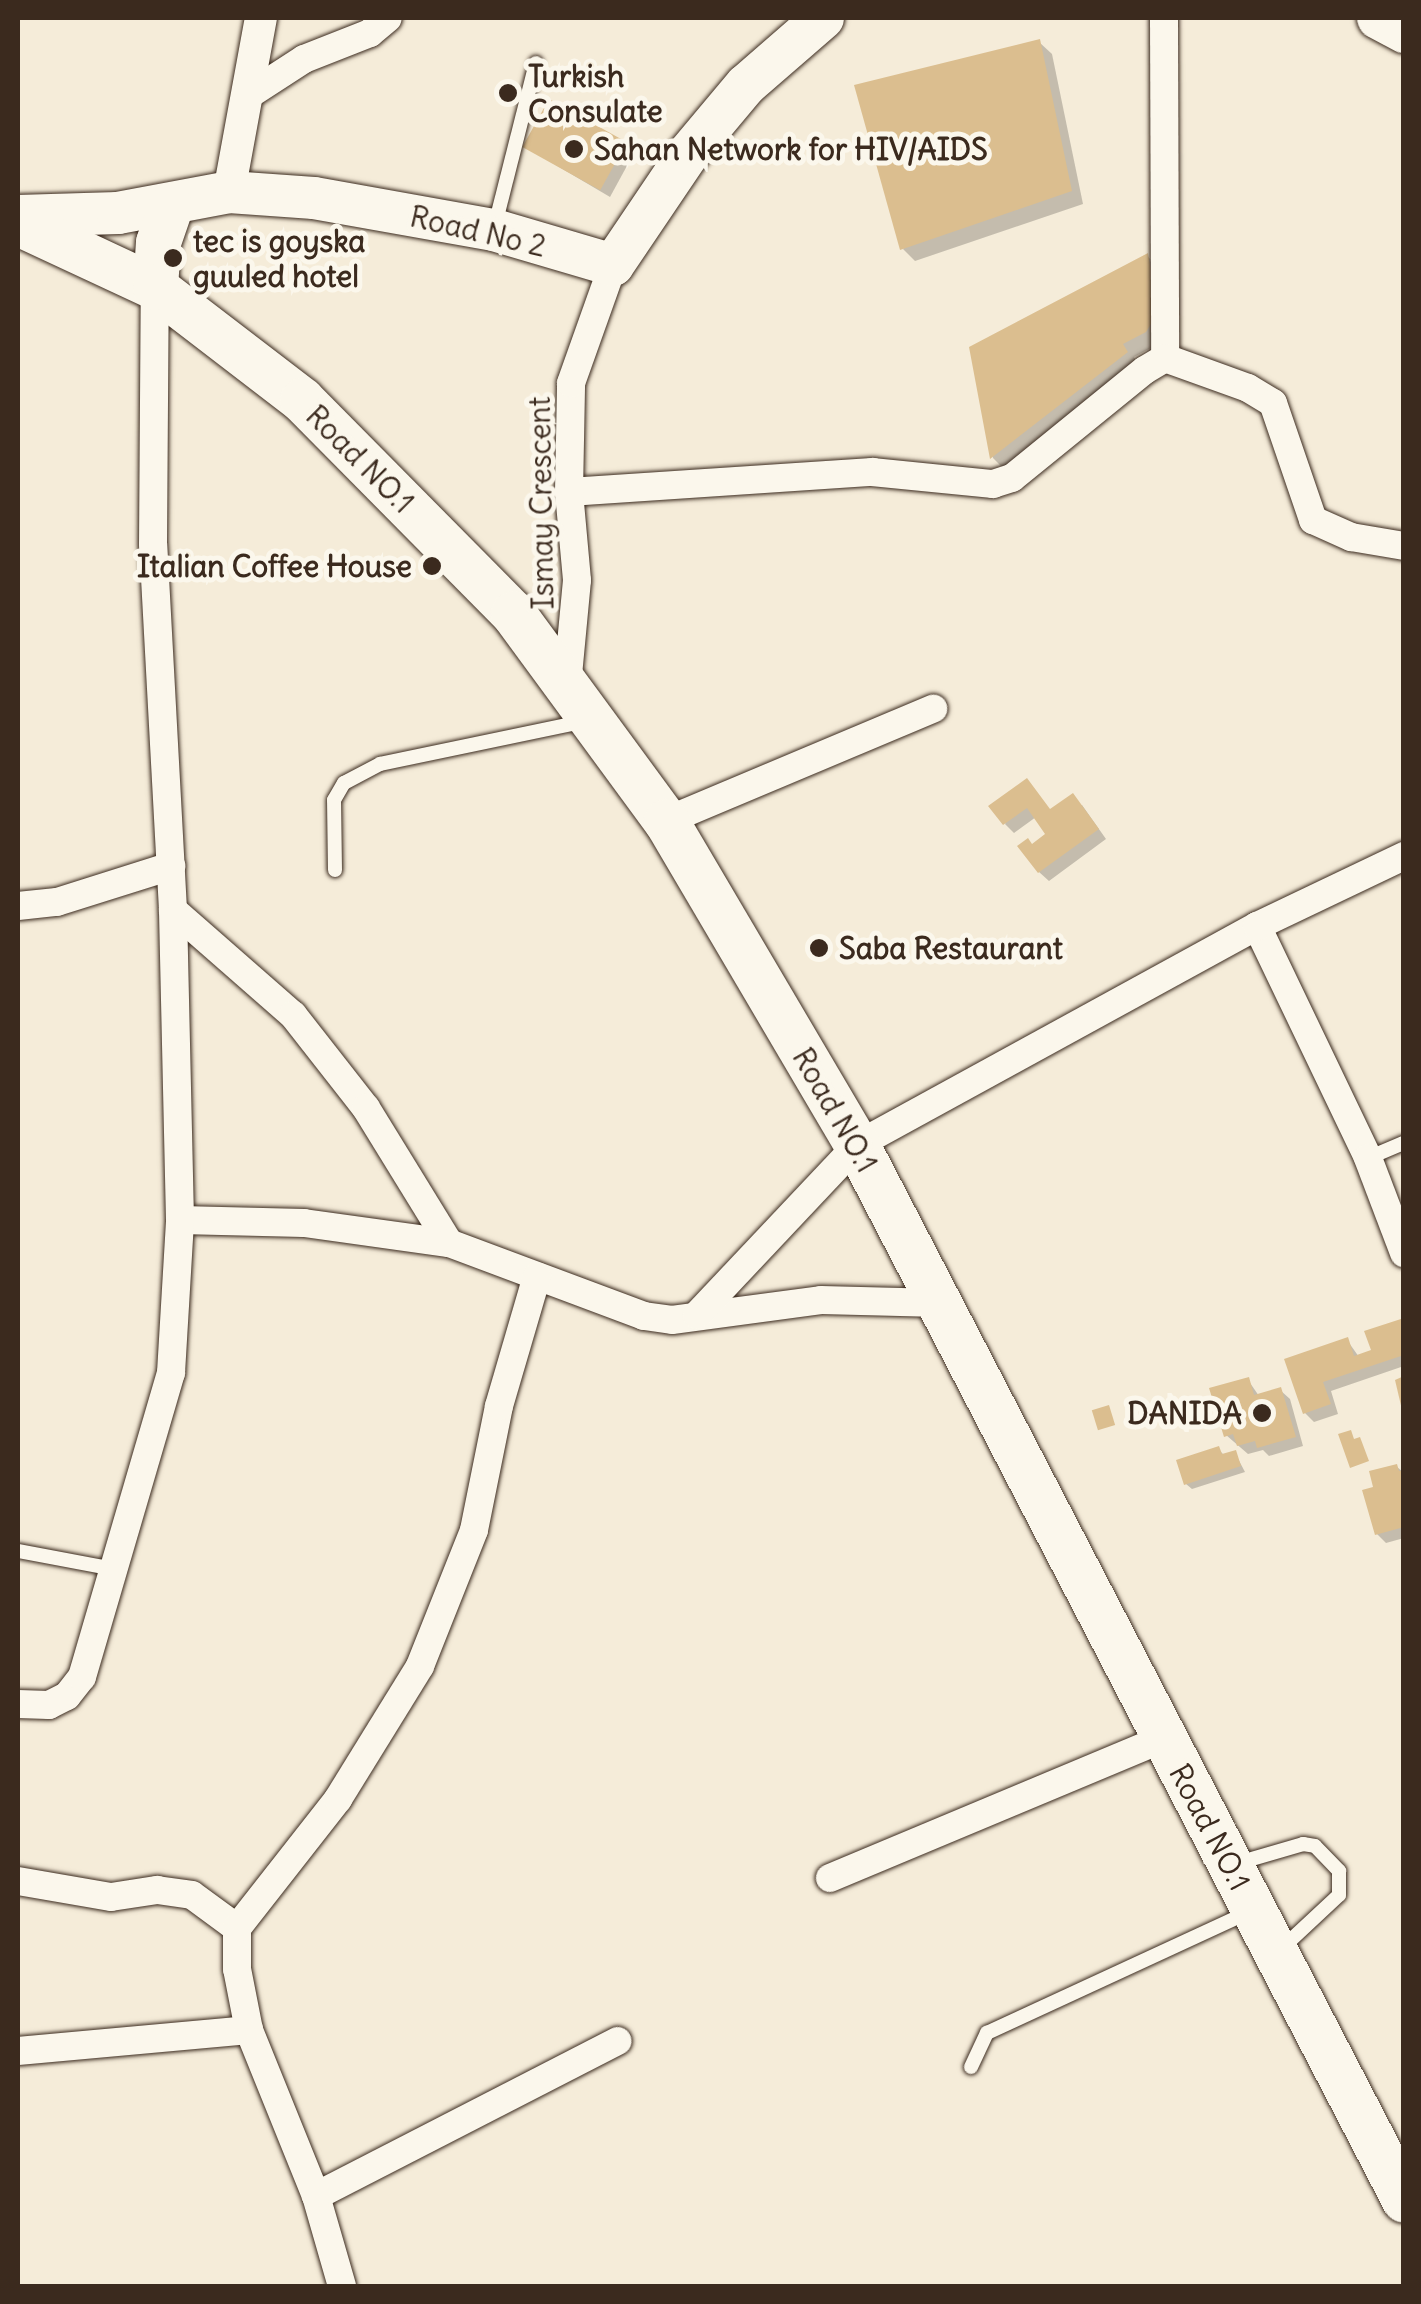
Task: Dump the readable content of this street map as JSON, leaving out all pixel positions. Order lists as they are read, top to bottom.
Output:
{
  "streets": {
    "highway": ["Road NO.1"],
    "main road": ["Road No 2"],
    "street": ["Ismay Crescent"]
  },
  "crossings": [
    ["Road No 2", "Road NO.1"],
    ["Road No 2", "Ismay Crescent"],
    ["Road NO.1", "Ismay Crescent"]
  ],
  "places": [
    "Turkish Consulate",
    "Sahan Network for HIV/AIDS",
    "tec is goyska guuled hotel",
    "Italian Coffee House",
    "Saba Restaurant",
    "DANIDA"
  ]
}
